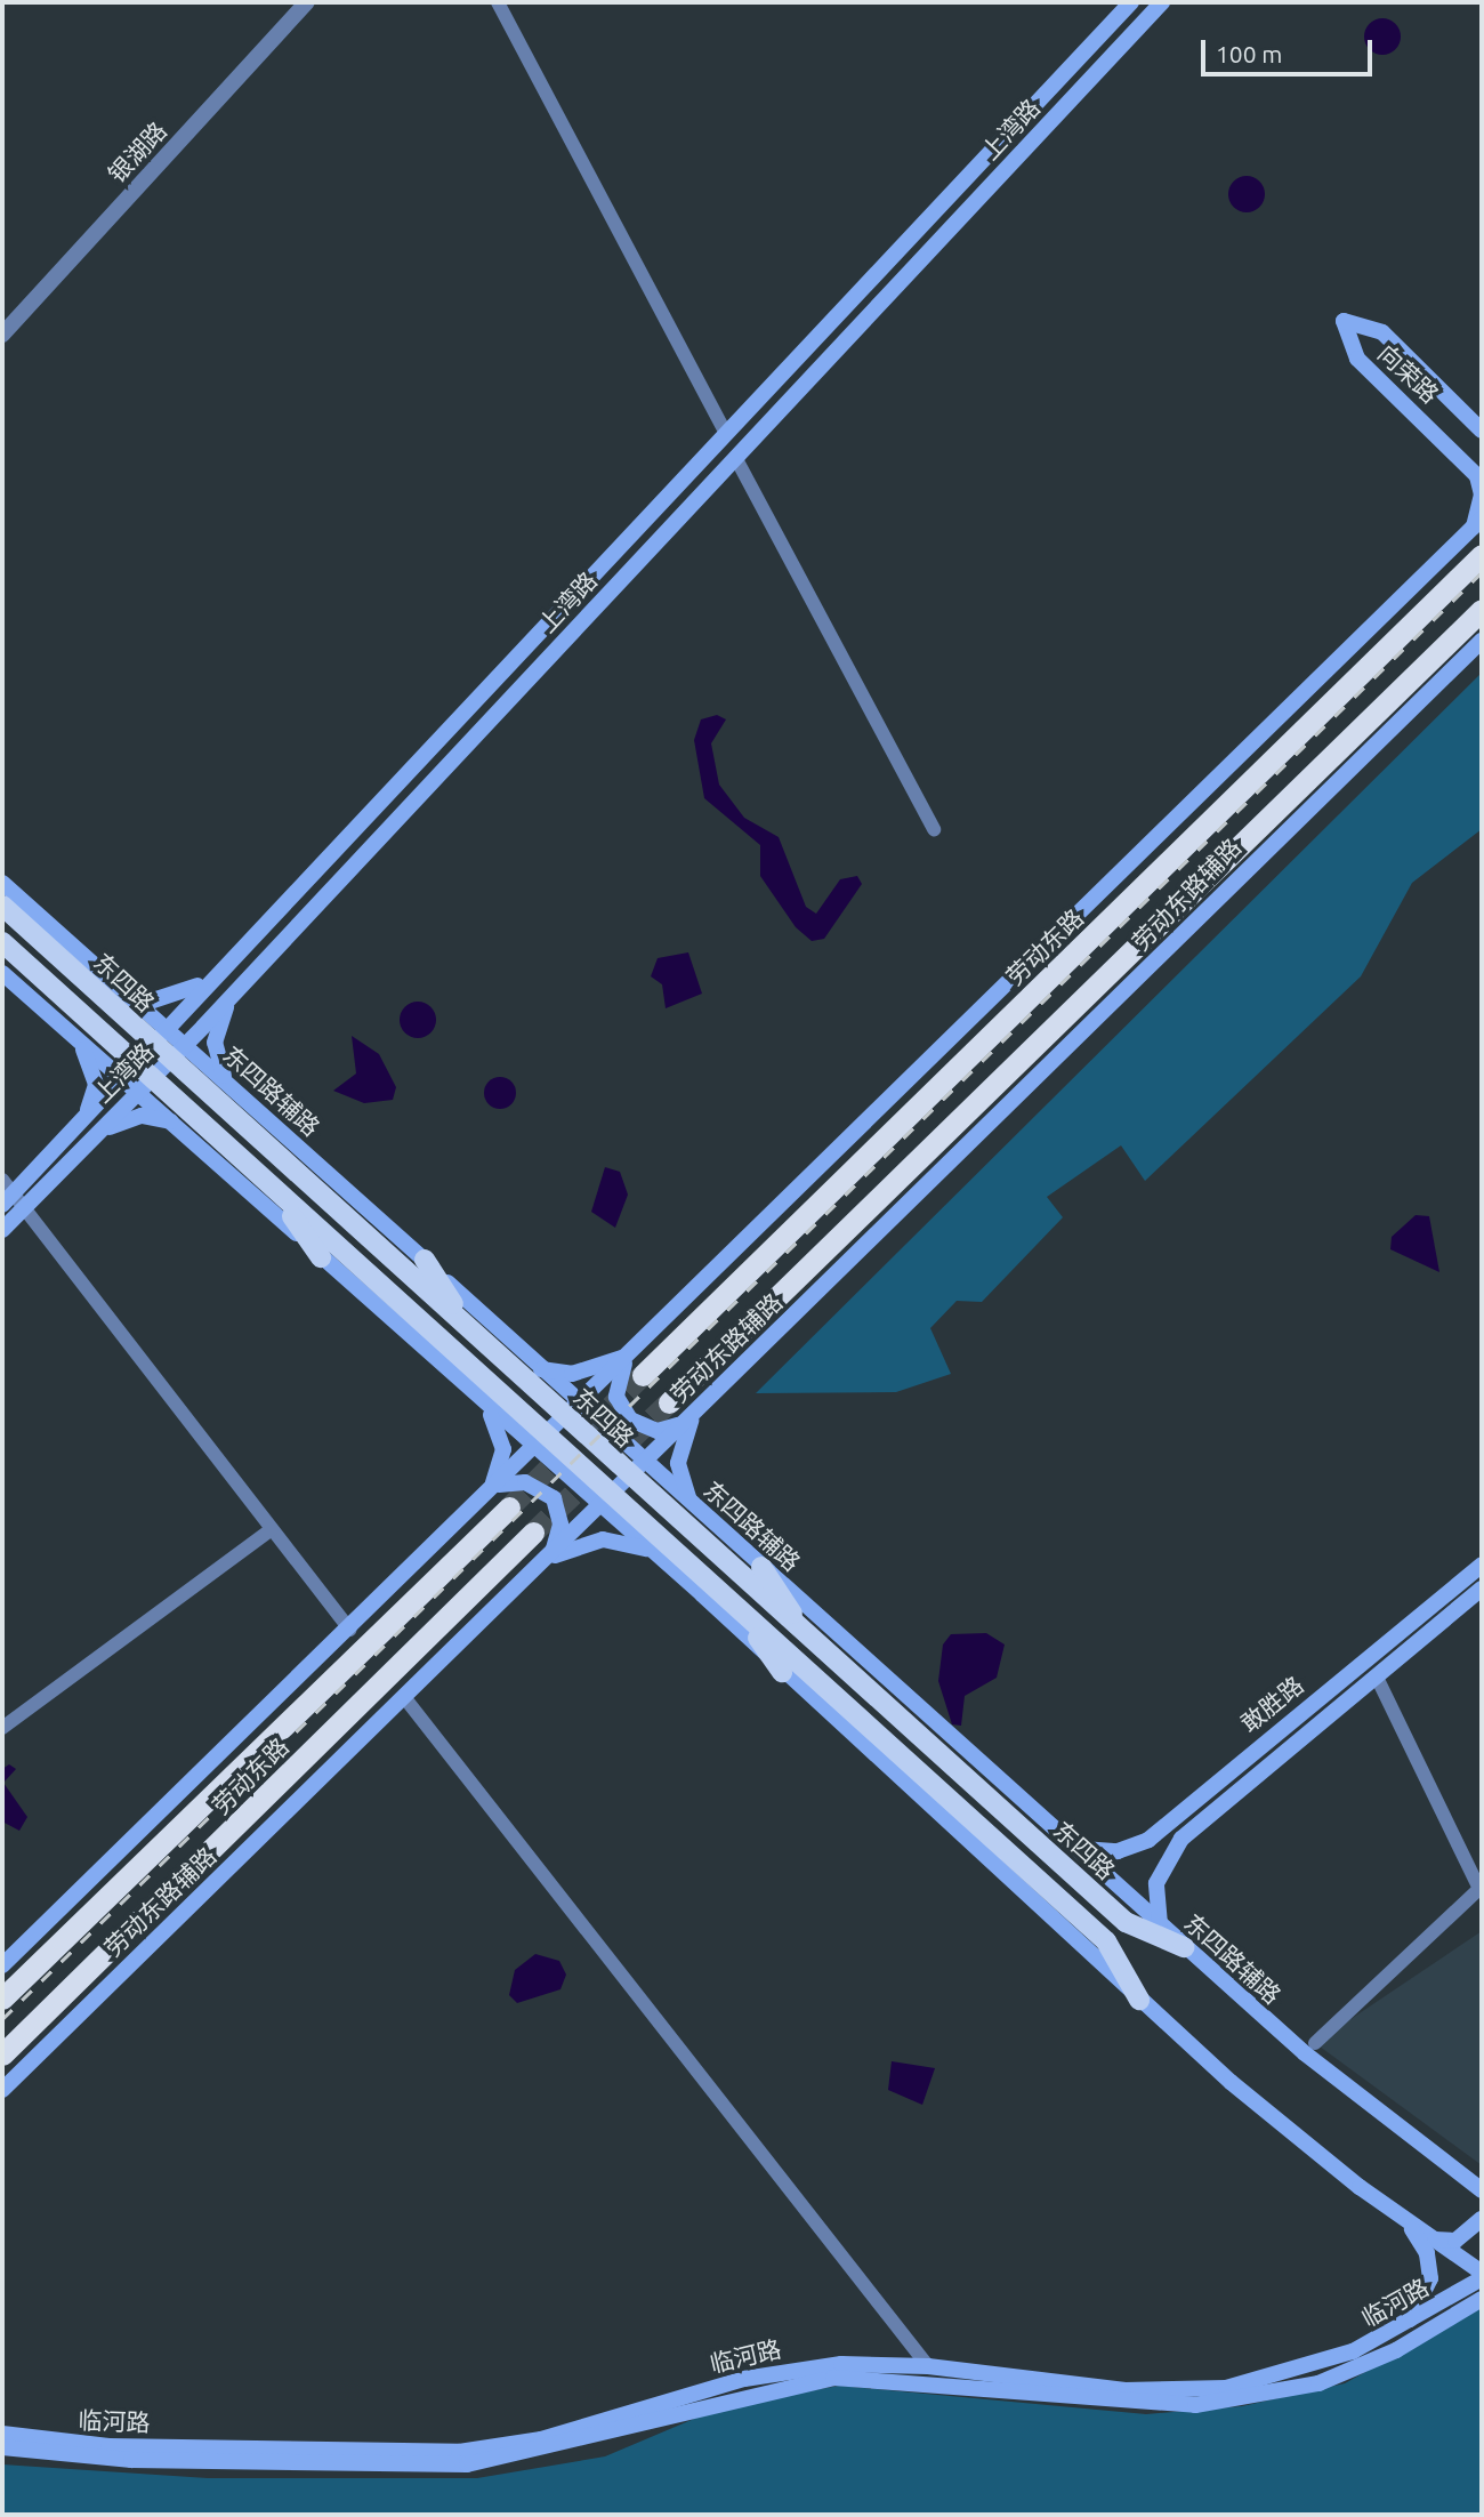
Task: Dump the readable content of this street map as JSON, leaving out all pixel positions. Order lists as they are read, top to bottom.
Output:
{
  "streets": {
    "highway": ["劳动东路"],
    "main road": [
      "上湾路",
      "向荣路",
      "劳动东路辅路",
      "东四路",
      "东四路辅路",
      "敢胜路",
      "临河路"
    ],
    "street": ["银湖路"]
  },
  "crossings": [
    ["上湾路", "东四路"],
    ["上湾路", "东四路辅路"],
    ["劳动东路辅路", "东四路"],
    ["劳动东路辅路", "东四路辅路"],
    ["东四路", "东四路辅路"],
    ["东四路辅路", "敢胜路"]
  ],
  "scale_bar": "100 m"
}
